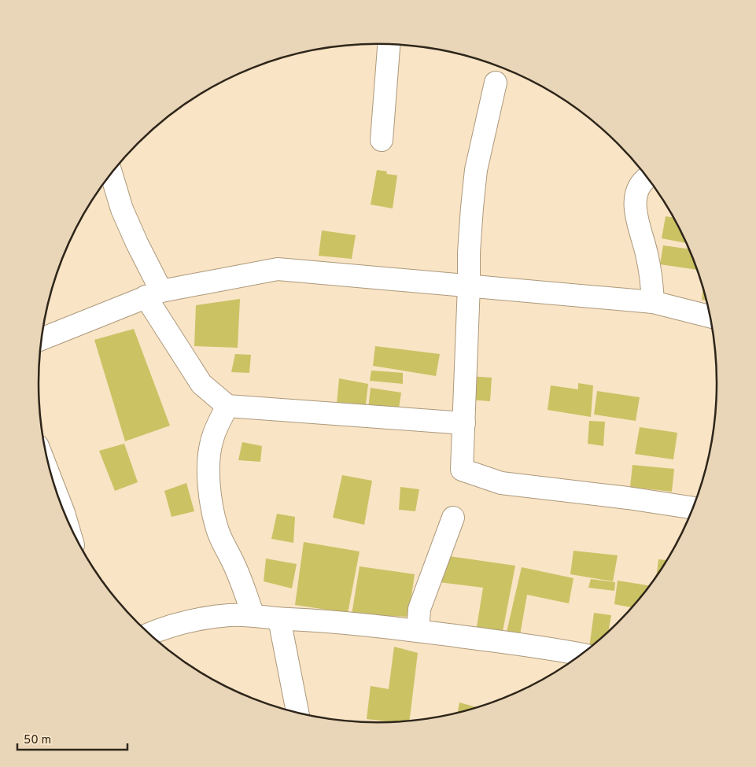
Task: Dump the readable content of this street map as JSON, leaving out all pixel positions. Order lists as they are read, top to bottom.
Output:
{
  "scale_bar": "50 m"
}
